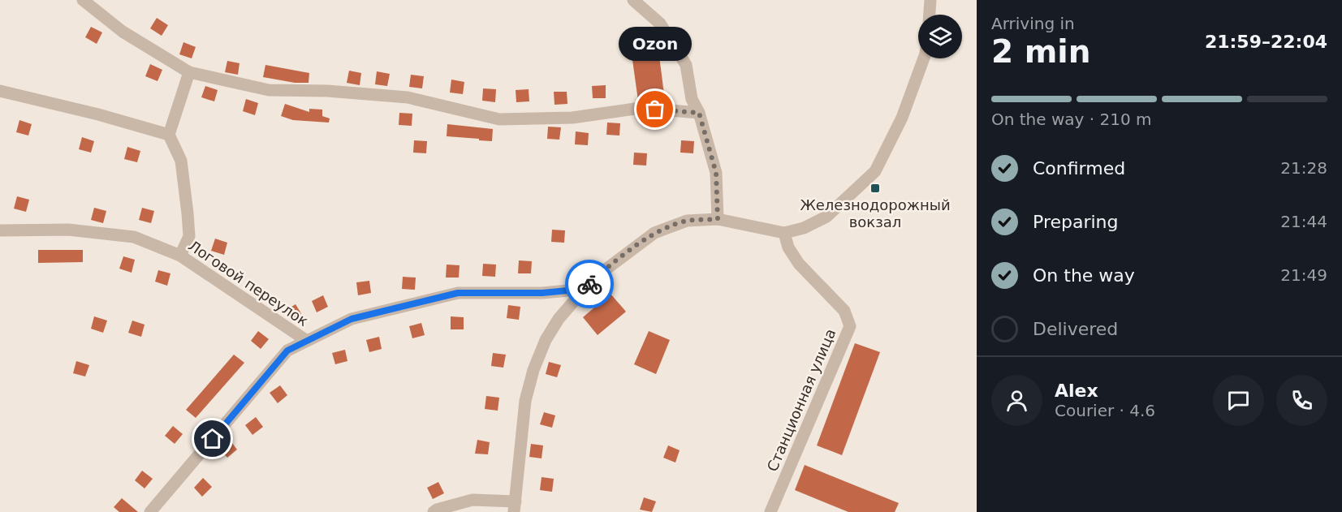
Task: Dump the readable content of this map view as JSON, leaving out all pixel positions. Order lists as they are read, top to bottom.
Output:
{
  "streets": {
    "street": ["Логовой переулок", "Станционная улица"]
  },
  "places": {
    "other": ["Ozon"],
    "transit": ["Железнодорожный вокзал"]
  },
  "page": {
    "heading": ["2 min", "Arriving in", "21:59–22:04"],
    "panel": ["Alex", "Courier · 4.6"],
    "bubble": "Ozon",
    "bar": "On the way · 210 m",
    "list": [
      ["Confirmed", "21:28"],
      ["Preparing", "21:44"],
      ["On the way", "21:49"],
      "Delivered"
    ]
  }
}
